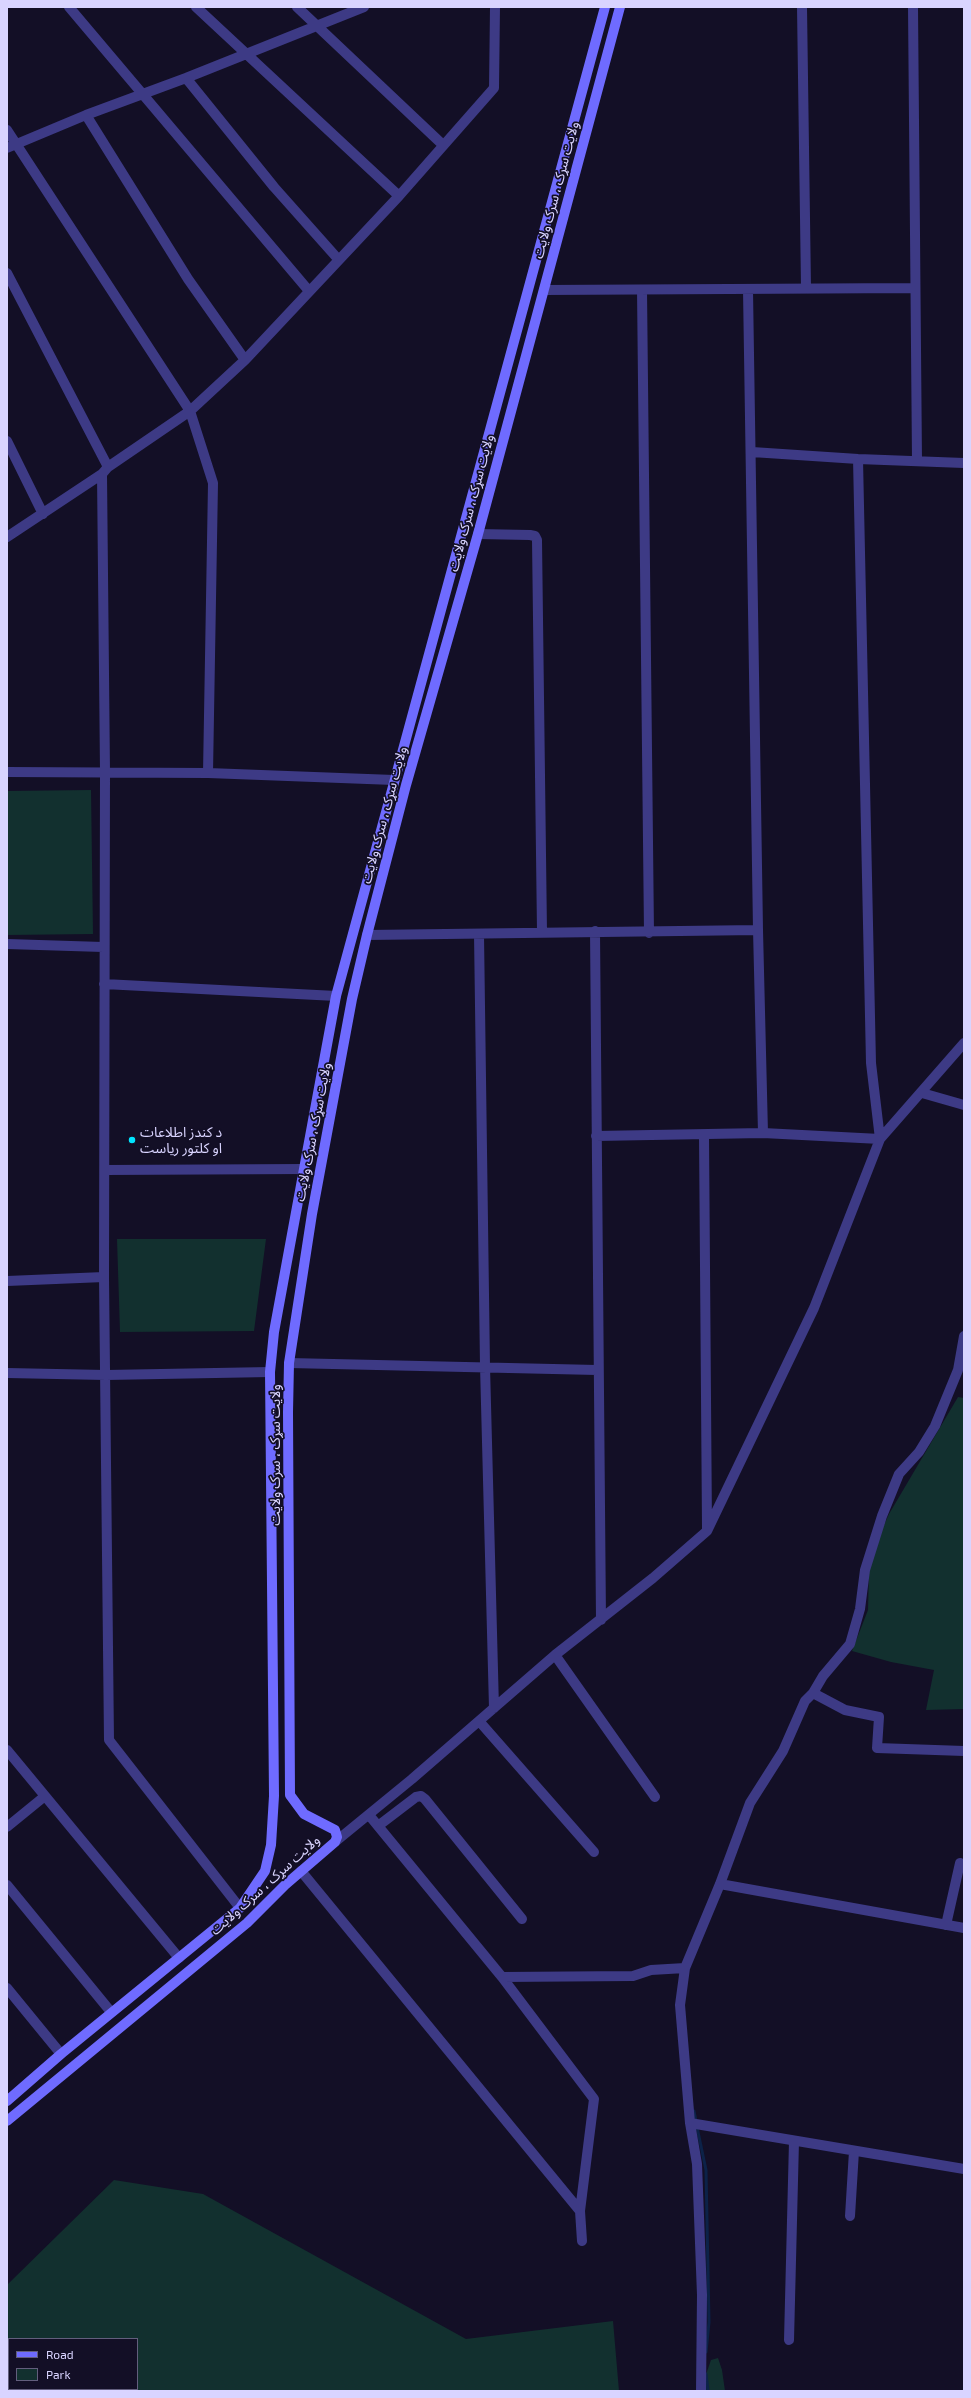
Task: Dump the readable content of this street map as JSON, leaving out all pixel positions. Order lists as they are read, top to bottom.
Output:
{
  "streets": {
    "main road": ["ولایت سړک ، سرک ولایت"]
  },
  "places": ["د کندز اطلاعات او کلتور ریاست"],
  "legend": ["Road", "Park"]
}
